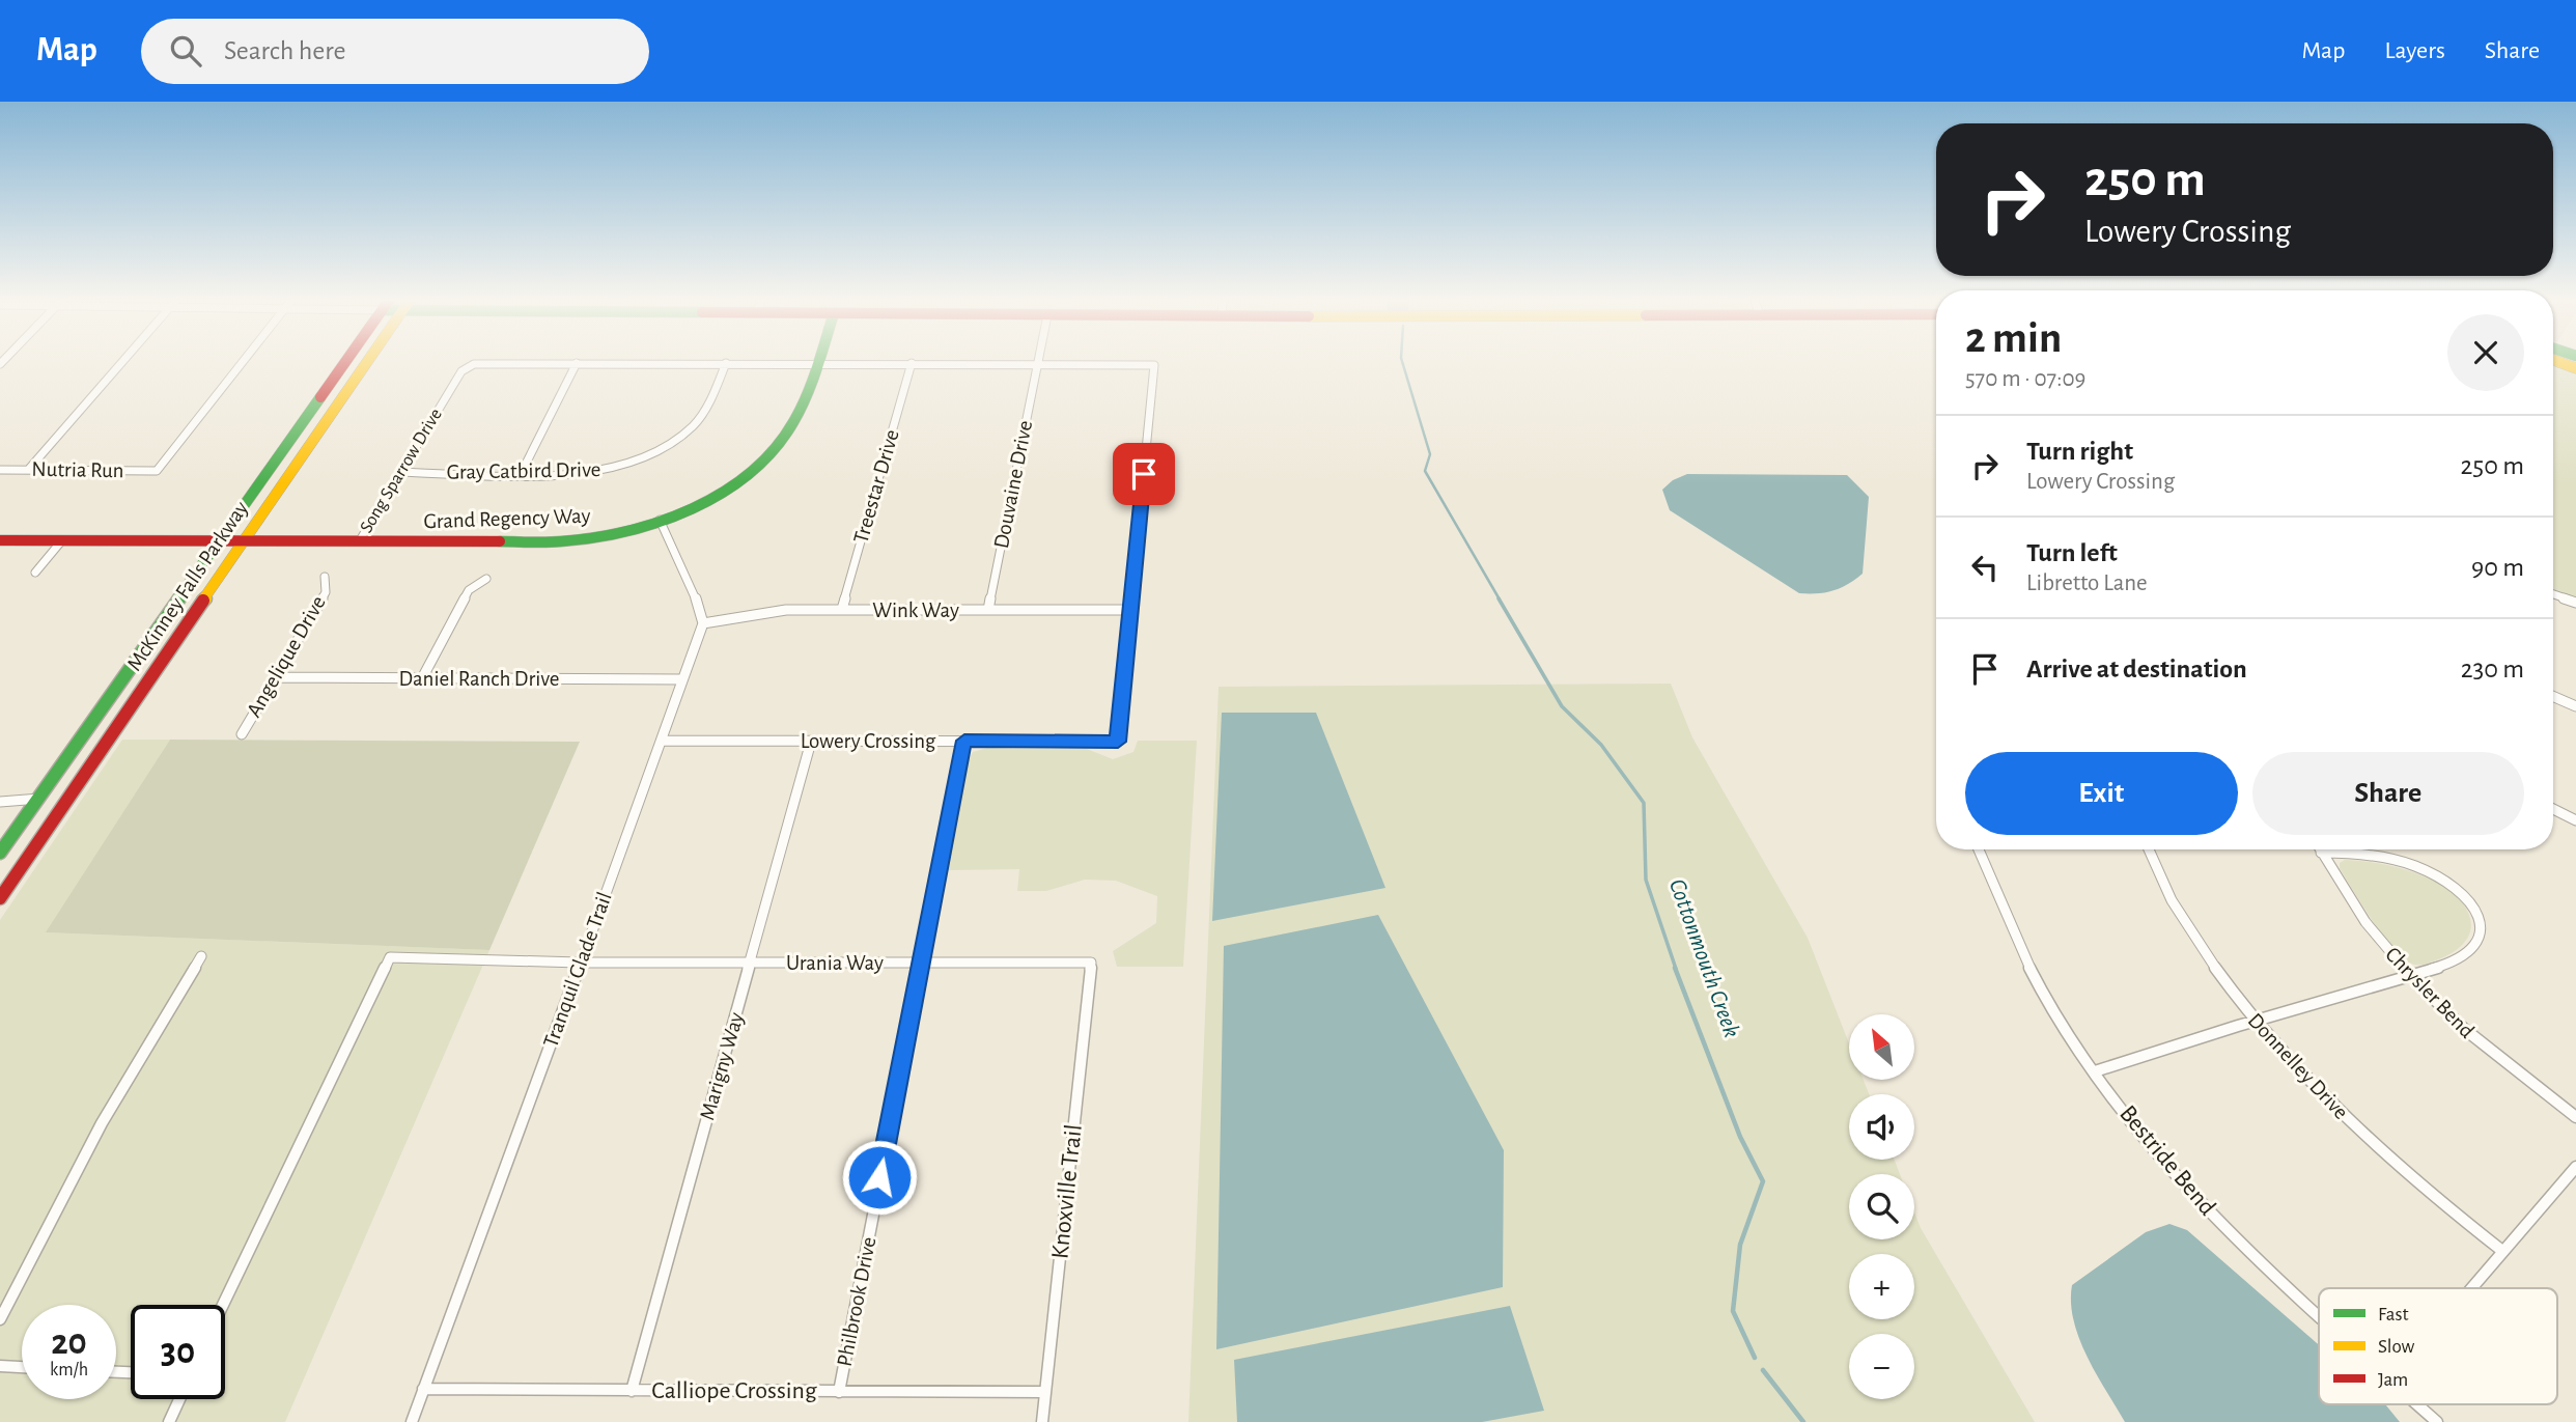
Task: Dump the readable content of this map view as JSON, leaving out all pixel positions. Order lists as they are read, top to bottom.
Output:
{
  "streets": {
    "street": [
      "Nutria Run",
      "Song Sparrow Drive",
      "Gray Catbird Drive",
      "Douvaine Drive",
      "Treestar Drive",
      "Grand Regency Way",
      "McKinney Falls Parkway",
      "Wink Way",
      "Angelique Drive",
      "Daniel Ranch Drive",
      "Lowery Crossing",
      "Urania Way",
      "Tranquil Glade Trail",
      "Chrysler Bend",
      "Marigny Way",
      "Donnelley Drive",
      "Bestride Bend",
      "Knoxville Trail",
      "Philbrook Drive",
      "Calliope Crossing"
    ]
  },
  "crossings": [
    ["Song Sparrow Drive", "Gray Catbird Drive"],
    ["Song Sparrow Drive", "Douvaine Drive"],
    ["Song Sparrow Drive", "Treestar Drive"],
    ["Song Sparrow Drive", "Grand Regency Way"],
    ["Song Sparrow Drive", "Wink Way"],
    ["Song Sparrow Drive", "Lowery Crossing"],
    ["Douvaine Drive", "Wink Way"],
    ["Treestar Drive", "Wink Way"],
    ["Grand Regency Way", "McKinney Falls Parkway"],
    ["Wink Way", "Lowery Crossing"],
    ["Wink Way", "Tranquil Glade Trail"],
    ["Angelique Drive", "Daniel Ranch Drive"],
    ["Daniel Ranch Drive", "Tranquil Glade Trail"],
    ["Lowery Crossing", "Tranquil Glade Trail"],
    ["Lowery Crossing", "Marigny Way"],
    ["Lowery Crossing", "Philbrook Drive"],
    ["Urania Way", "Tranquil Glade Trail"],
    ["Urania Way", "Marigny Way"],
    ["Urania Way", "Knoxville Trail"],
    ["Urania Way", "Philbrook Drive"],
    ["Tranquil Glade Trail", "Calliope Crossing"],
    ["Marigny Way", "Calliope Crossing"],
    ["Knoxville Trail", "Calliope Crossing"],
    ["Philbrook Drive", "Calliope Crossing"]
  ],
  "water": ["Cottonmouth Creek"],
  "legend": ["Fast", "Slow", "Jam"],
  "north": "top left",
  "page": {
    "header": "Map",
    "search": "Search here",
    "nav": ["Map", "Layers", "Share"],
    "turn": ["250 m", "Lowery Crossing"],
    "heading": ["2 min", "570 m · 07:09"],
    "list": [
      {
        "name": "Turn right",
        "note": "Lowery Crossing",
        "value": "250 m"
      },
      {
        "name": "Turn left",
        "note": "Libretto Lane",
        "value": "90 m"
      },
      {
        "name": "Arrive at destination",
        "value": "230 m"
      }
    ],
    "buttons": ["Exit", "Share"],
    "map_buttons": ["+", "−"],
    "speed": "20 km/h",
    "limit": "30"
  }
}
